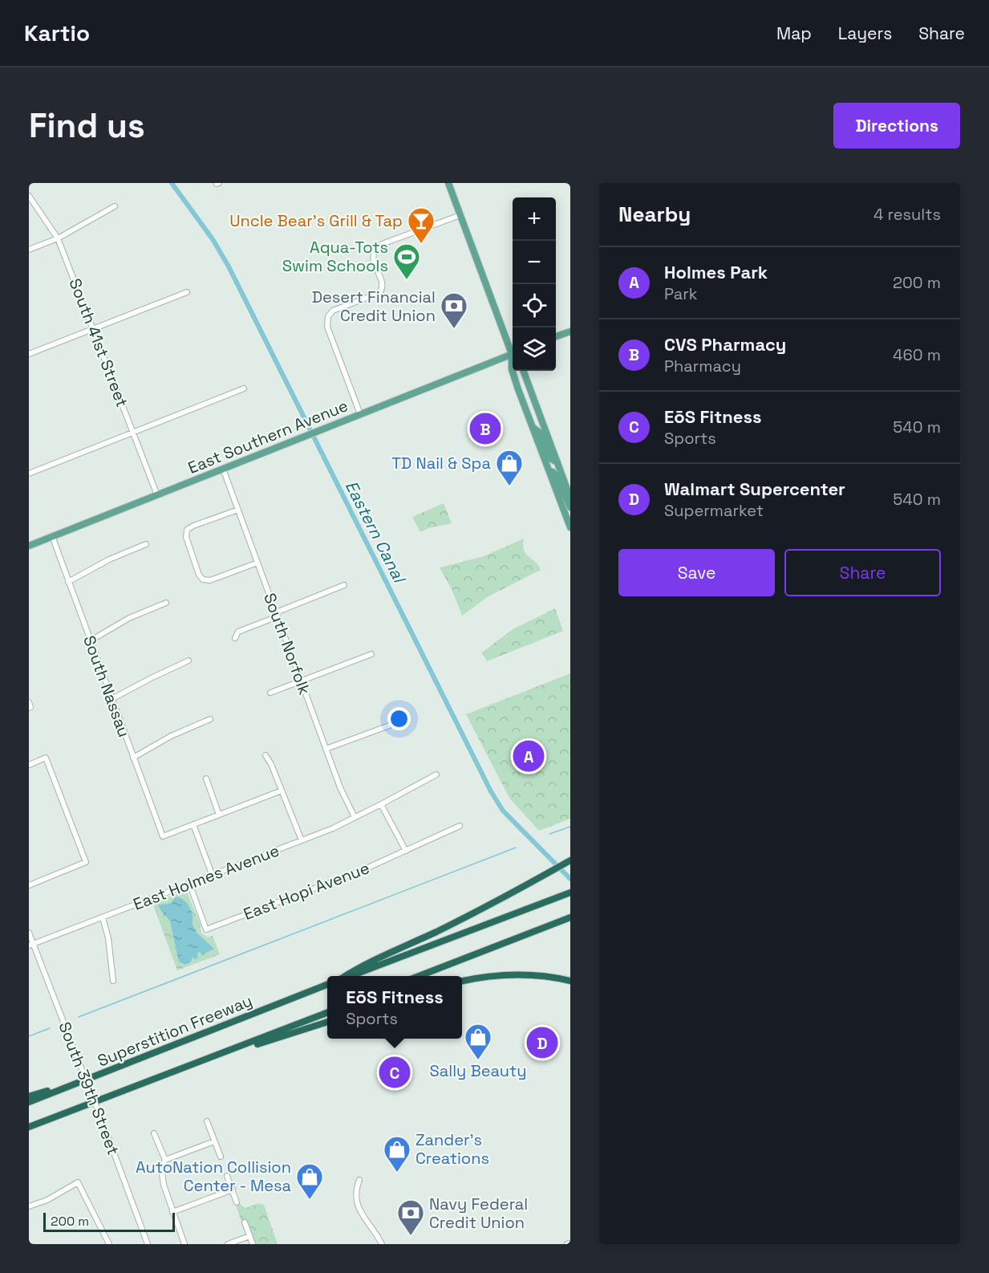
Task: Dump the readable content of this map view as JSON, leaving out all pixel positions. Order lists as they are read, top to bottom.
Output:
{
  "streets": {
    "highway": ["Superstition Freeway"],
    "main road": ["East Southern Avenue"],
    "street": [
      "South 41st Street",
      "South Norfolk",
      "South Nassau",
      "East Holmes Avenue",
      "East Hopi Avenue",
      "South 39th Street"
    ]
  },
  "crossings": [
    ["South 41st Street", "East Southern Avenue"],
    ["East Southern Avenue", "South Norfolk"],
    ["East Southern Avenue", "South Nassau"],
    ["South Norfolk", "East Holmes Avenue"],
    ["East Holmes Avenue", "East Hopi Avenue"],
    ["East Holmes Avenue", "South 39th Street"]
  ],
  "water": ["Eastern Canal"],
  "places": {
    "bar": ["Uncle Bear's Grill & Tap"],
    "sports": ["Aqua-Tots Swim Schools"],
    "bank": ["Desert Financial Credit Union", "Navy Federal Credit Union"],
    "shop": [
      "TD Nail & Spa",
      "Sally Beauty",
      "Zander's Creations",
      "AutoNation Collision Center - Mesa"
    ]
  },
  "scale_bar": "200 m",
  "page": {
    "header": "Kartio",
    "nav": ["Map", "Layers", "Share"],
    "buttons": [
      "Directions",
      ["Save", "Share"]
    ],
    "title": "Find us",
    "heading": ["Nearby", "4 results"],
    "map_buttons": ["+", "−"],
    "list": [
      {
        "mark": "A",
        "name": "Holmes Park",
        "note": "Park",
        "value": "200 m"
      },
      {
        "mark": "B",
        "name": "CVS Pharmacy",
        "note": "Pharmacy",
        "value": "460 m"
      },
      {
        "mark": "C",
        "name": "EōS Fitness",
        "note": "Sports",
        "value": "540 m"
      },
      {
        "mark": "D",
        "name": "Walmart Supercenter",
        "note": "Supermarket",
        "value": "540 m"
      }
    ],
    "pins": [
      "B",
      "A",
      "D",
      "C"
    ],
    "popup": ["EōS Fitness", "Sports"],
    "scale": "200 m"
  }
}
